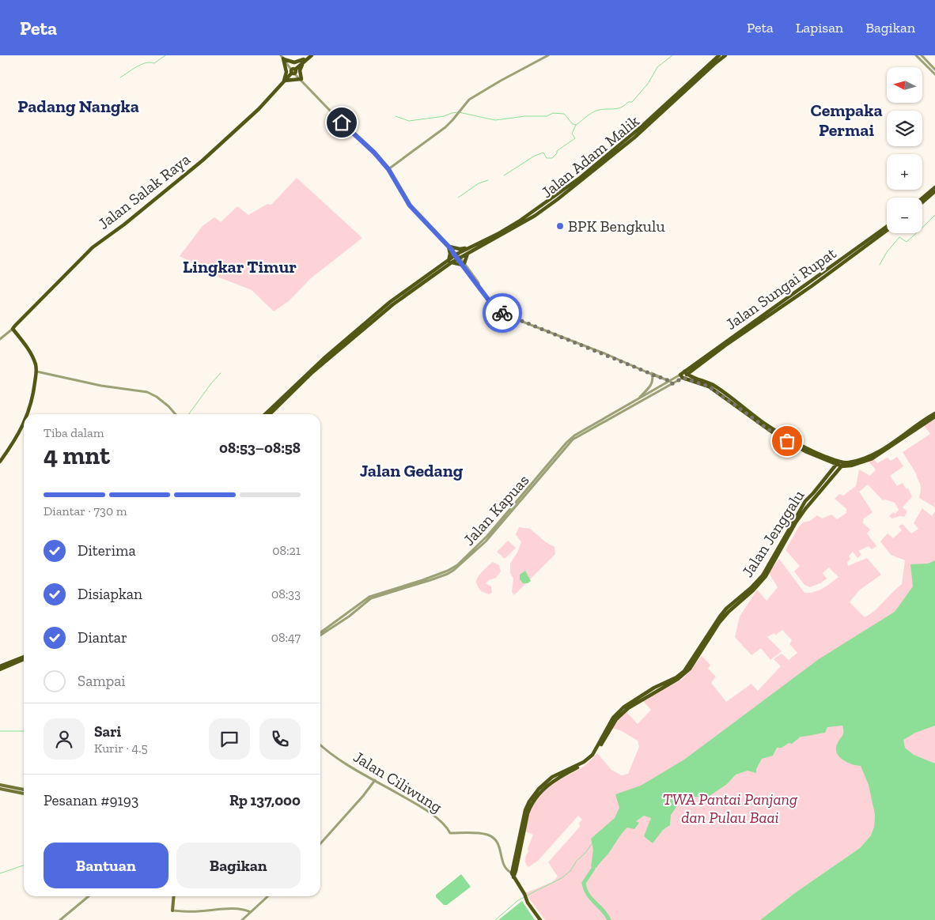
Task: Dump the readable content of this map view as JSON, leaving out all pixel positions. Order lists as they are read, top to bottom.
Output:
{
  "streets": {
    "main road": [
      "Jalan Adam Malik",
      "Jalan Salak Raya",
      "Jalan Sungai Rupat",
      "Jalan Jenggalu"
    ],
    "street": ["Jalan Kapuas", "Jalan Ciliwung"]
  },
  "crossings": [
    ["Jalan Sungai Rupat", "Jalan Kapuas"],
    ["Jalan Jenggalu", "Jalan Ciliwung"]
  ],
  "districts": [
    "Padang Nangka",
    "Cempaka Permai",
    "Lingkar Timur",
    "Jalan Gedang"
  ],
  "parks": ["TWA Pantai Panjang dan Pulau Baai"],
  "places": ["BPK Bengkulu"],
  "north": "left",
  "page": {
    "header": "Peta",
    "nav": ["Peta", "Lapisan", "Bagikan"],
    "map_buttons": ["+", "−"],
    "heading": ["4 mnt", "Tiba dalam", "08:53–08:58"],
    "panel": [
      "Sari",
      "Kurir · 4.5",
      "Pesanan #9193",
      "Rp 137,000"
    ],
    "bar": "Diantar · 730 m",
    "list": [
      ["Diterima", "08:21"],
      ["Disiapkan", "08:33"],
      ["Diantar", "08:47"],
      "Sampai"
    ],
    "buttons": ["Bantuan", "Bagikan"]
  }
}
